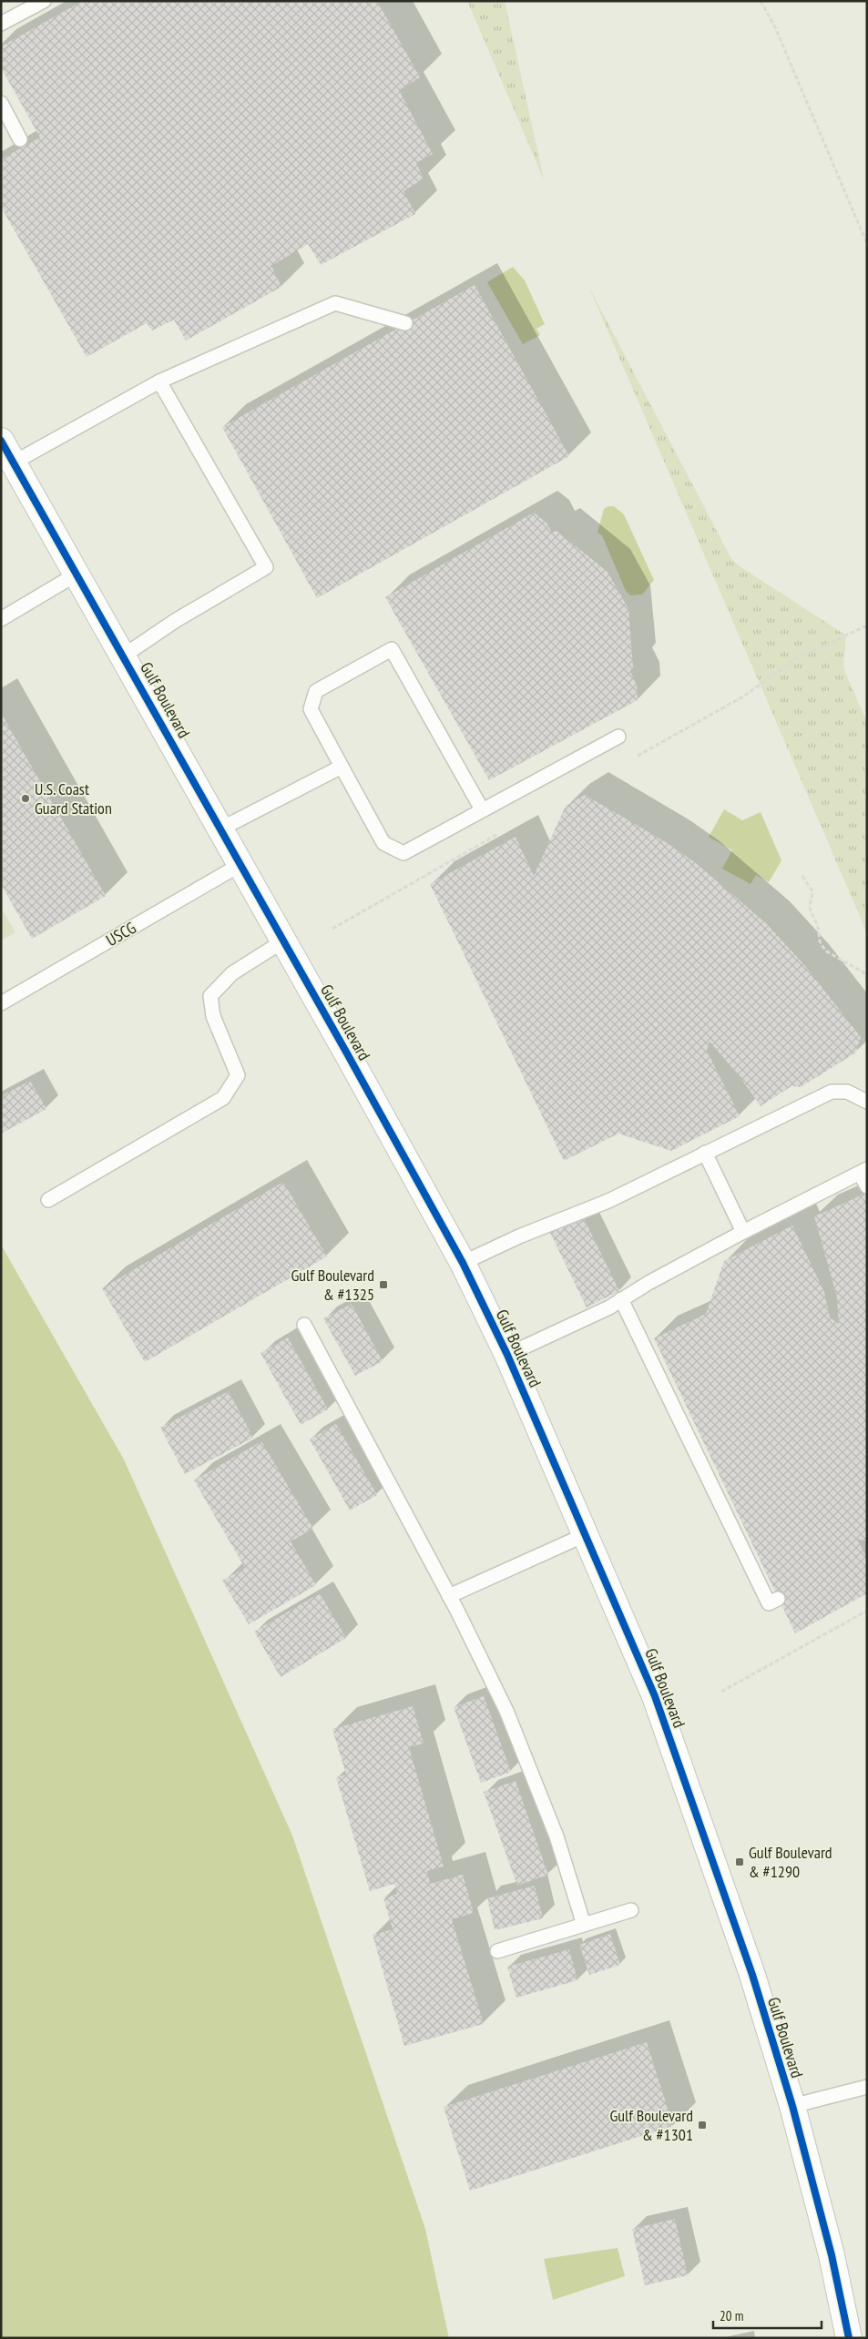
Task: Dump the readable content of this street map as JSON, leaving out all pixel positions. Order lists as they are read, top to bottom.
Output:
{
  "streets": {
    "main road": ["Gulf Boulevard"],
    "lane": ["USCG"]
  },
  "crossings": [
    ["Gulf Boulevard", "USCG"]
  ],
  "places": {
    "other": ["U.S. Coast Guard Station"],
    "transit": ["Gulf Boulevard & #1325", "Gulf Boulevard & #1290", "Gulf Boulevard & #1301"]
  },
  "scale_bar": "20 m"
}
